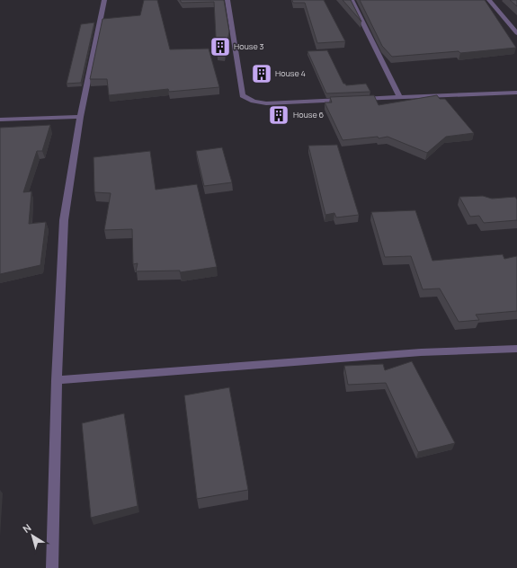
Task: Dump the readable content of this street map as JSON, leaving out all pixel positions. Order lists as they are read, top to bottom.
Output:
{
  "places": {
    "building": ["House 3", "House 4", "House 6"]
  },
  "north": "top left"
}
